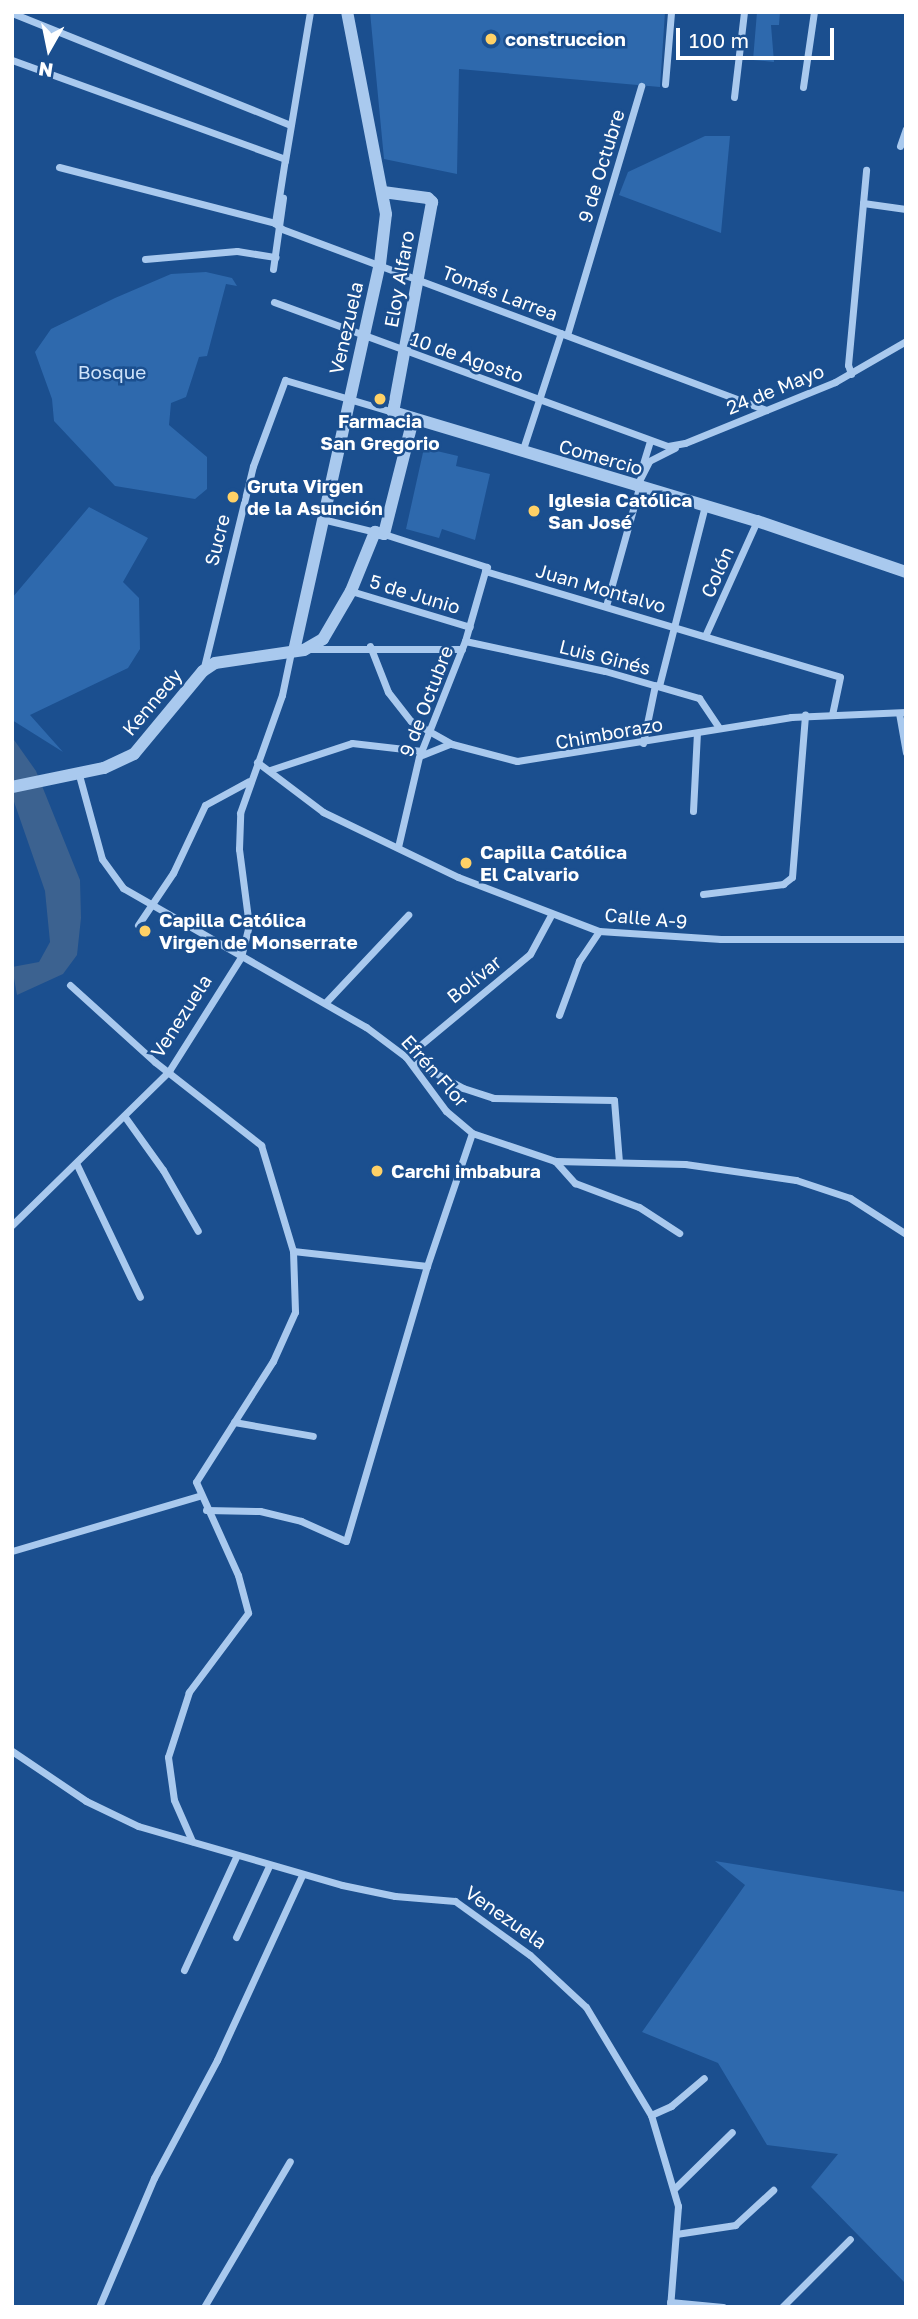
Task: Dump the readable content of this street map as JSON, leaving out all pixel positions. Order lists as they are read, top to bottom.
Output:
{
  "streets": {
    "street": [
      "9 de Octubre",
      "Eloy Alfaro",
      "Tomás Larrea",
      "Venezuela",
      "10 de Agosto",
      "24 de Mayo",
      "Comercio",
      "Sucre",
      "Colón",
      "Juan Montalvo",
      "5 de Junio",
      "Luis Ginés",
      "Kennedy",
      "Chimborazo",
      "Calle A-9",
      "Bolívar",
      "Efrén Flor"
    ]
  },
  "crossings": [
    ["9 de Octubre", "Tomás Larrea"],
    ["9 de Octubre", "10 de Agosto"],
    ["9 de Octubre", "Comercio"],
    ["9 de Octubre", "Juan Montalvo"],
    ["9 de Octubre", "5 de Junio"],
    ["9 de Octubre", "Luis Ginés"],
    ["9 de Octubre", "Chimborazo"],
    ["9 de Octubre", "Calle A-9"],
    ["Eloy Alfaro", "Tomás Larrea"],
    ["Eloy Alfaro", "Venezuela"],
    ["Eloy Alfaro", "10 de Agosto"],
    ["Eloy Alfaro", "Comercio"],
    ["Tomás Larrea", "Venezuela"],
    ["Tomás Larrea", "24 de Mayo"],
    ["Venezuela", "10 de Agosto"],
    ["Venezuela", "Comercio"],
    ["Venezuela", "Juan Montalvo"],
    ["Venezuela", "Luis Ginés"],
    ["Venezuela", "Kennedy"],
    ["Venezuela", "Calle A-9"],
    ["Venezuela", "Efrén Flor"],
    ["10 de Agosto", "24 de Mayo"],
    ["Comercio", "Sucre"],
    ["Comercio", "Colón"],
    ["Sucre", "Kennedy"],
    ["Colón", "Juan Montalvo"],
    ["Juan Montalvo", "Chimborazo"],
    ["Luis Ginés", "Kennedy"],
    ["Luis Ginés", "Chimborazo"],
    ["Kennedy", "Efrén Flor"],
    ["Calle A-9", "Bolívar"],
    ["Bolívar", "Efrén Flor"]
  ],
  "parks": ["Bosque"],
  "places": [
    "construccion",
    "Farmacia San Gregorio",
    "Gruta Virgen de la Asunción",
    "Iglesia Católica San José",
    "Capilla Católica El Calvario",
    "Capilla Católica Virgen de Monserrate",
    "Carchi imbabura"
  ],
  "scale_bar": "100 m",
  "north": "bottom"
}
